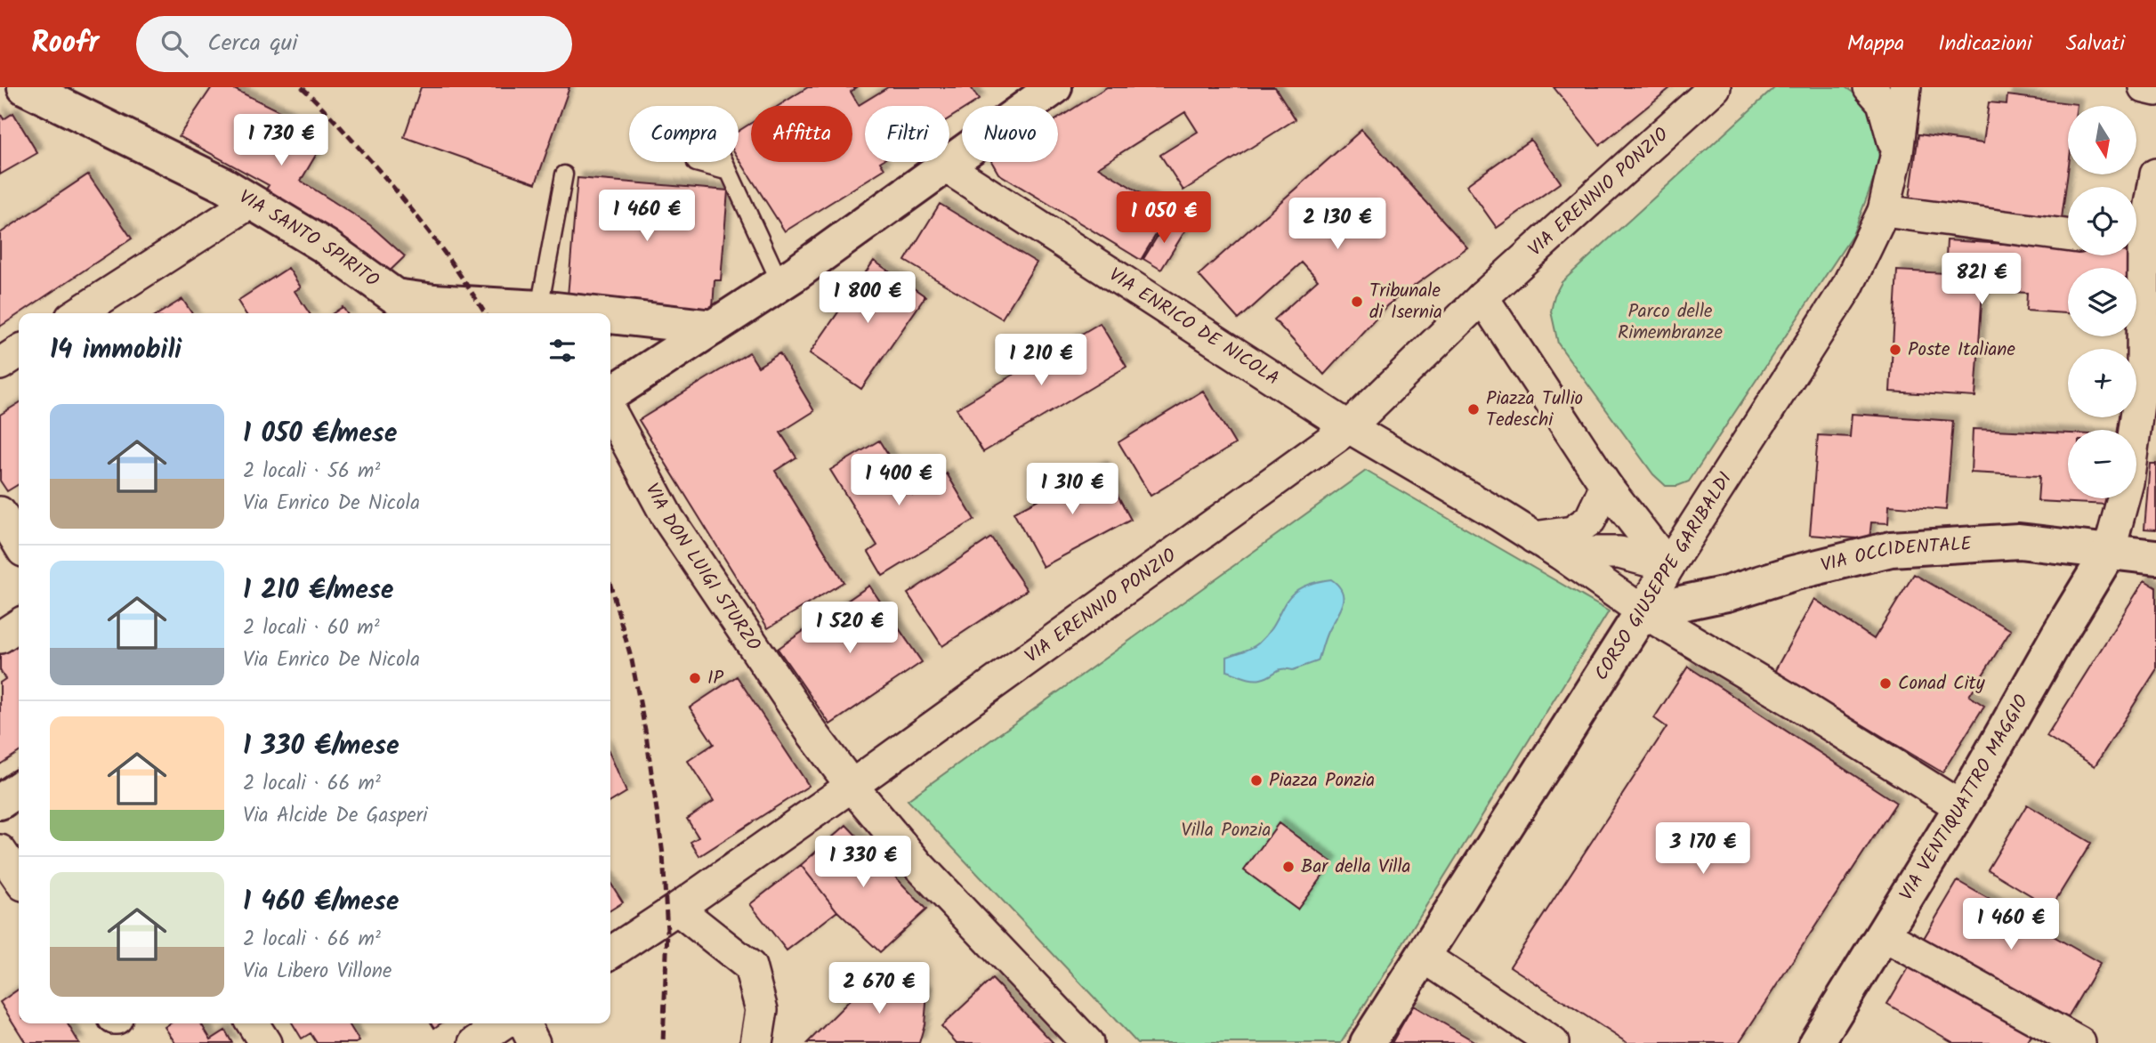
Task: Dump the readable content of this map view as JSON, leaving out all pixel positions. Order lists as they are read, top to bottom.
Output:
{
  "streets": {
    "main road": [
      "VIA SANTO SPIRITO",
      "VIA OCCIDENTALE",
      "CORSO GIUSEPPE GARIBALDI",
      "VIA VENTIQUATTRO MAGGIO"
    ],
    "street": ["VIA ERENNIO PONZIO", "VIA ENRICO DE NICOLA", "VIA DON LUIGI STURZO"]
  },
  "crossings": [
    ["VIA ERENNIO PONZIO", "VIA ENRICO DE NICOLA"],
    ["VIA ERENNIO PONZIO", "VIA DON LUIGI STURZO"],
    ["VIA OCCIDENTALE", "CORSO GIUSEPPE GARIBALDI"],
    ["VIA OCCIDENTALE", "VIA VENTIQUATTRO MAGGIO"]
  ],
  "parks": ["Parco delle Rimembranze", "Villa Ponzia"],
  "places": [
    "Tribunale di Isernia",
    "Poste Italiane",
    "Piazza Tullio Tedeschi",
    "IP",
    "Conad City",
    "Piazza Ponzia",
    "Bar della Villa"
  ],
  "north": "bottom",
  "page": {
    "header": "Roofr",
    "search": "Cerca qui",
    "nav": ["Mappa", "Indicazioni", "Salvati"],
    "map_buttons": ["+", "−"],
    "chip": [
      "Compra",
      "Affitta",
      "Filtri",
      "Nuovo"
    ],
    "price": [
      "1 730 €",
      "1 460 €",
      "1 050 €",
      "2 130 €",
      "821 €",
      "1 800 €",
      "1 210 €",
      "1 400 €",
      "1 310 €",
      "1 520 €",
      "3 170 €",
      "1 330 €",
      "1 460 €",
      "2 670 €"
    ],
    "heading": "14 immobili",
    "list": [
      {
        "name": "1 050 €/mese",
        "note": "2 locali · 56 m² · Via Enrico De Nicola"
      },
      {
        "name": "1 210 €/mese",
        "note": "2 locali · 60 m² · Via Enrico De Nicola"
      },
      {
        "name": "1 330 €/mese",
        "note": "2 locali · 66 m² · Via Alcide De Gasperi"
      },
      {
        "name": "1 460 €/mese",
        "note": "2 locali · 66 m² · Via Libero Villone"
      }
    ]
  }
}
